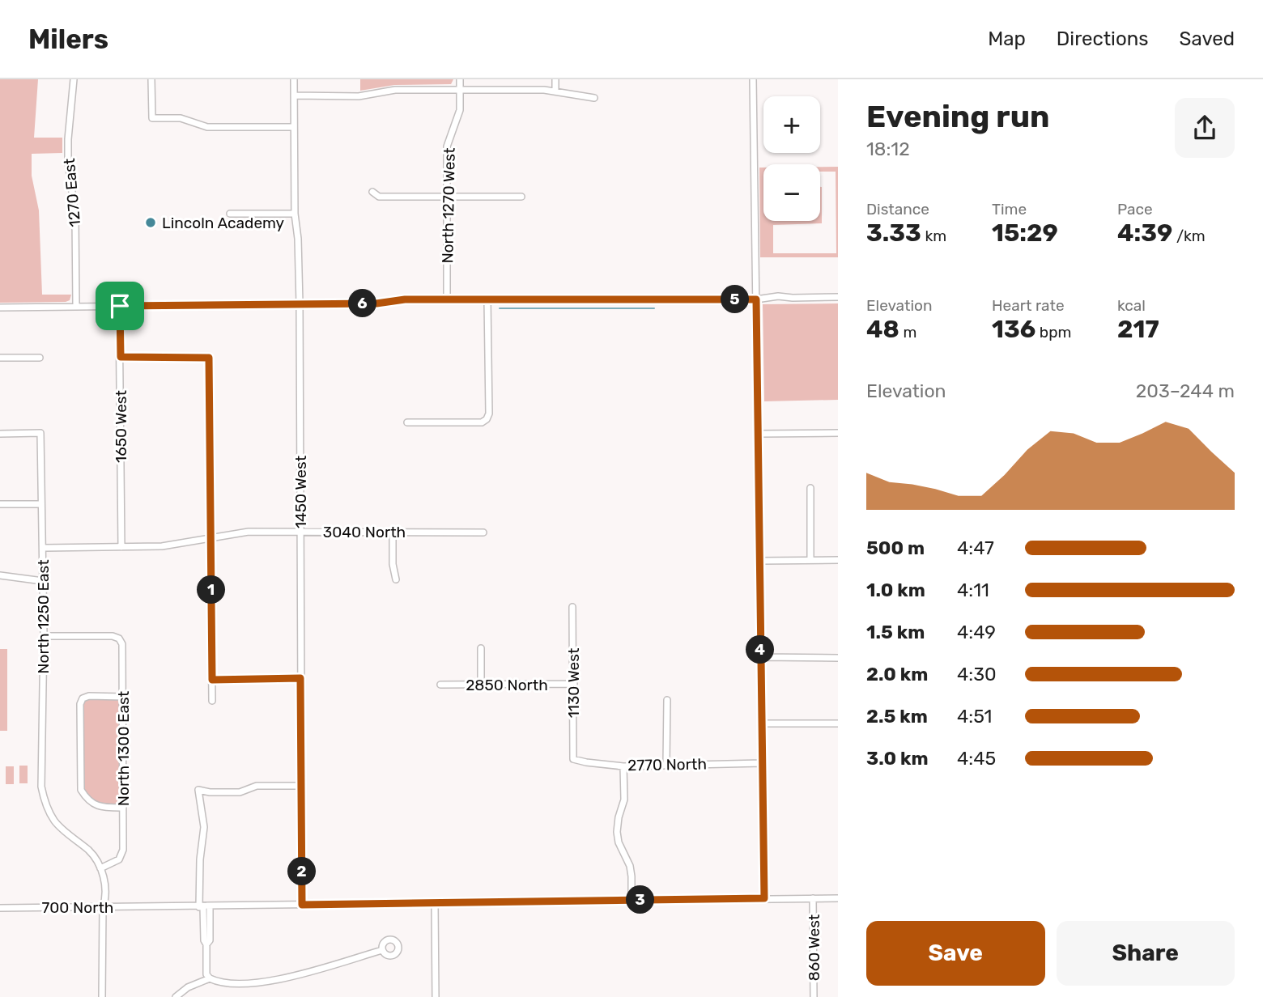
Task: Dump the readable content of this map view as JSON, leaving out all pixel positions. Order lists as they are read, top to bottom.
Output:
{
  "streets": {
    "street": [
      "1270 East",
      "North 1270 West",
      "1650 West",
      "1450 West",
      "3040 North",
      "North 1250 East",
      "1130 West",
      "2850 North",
      "North 1300 East",
      "2770 North",
      "700 North",
      "860 West"
    ]
  },
  "crossings": [
    ["1650 West", "3040 North"],
    ["1450 West", "3040 North"],
    ["1450 West", "700 North"],
    ["3040 North", "North 1250 East"],
    ["North 1250 East", "North 1300 East"],
    ["1130 West", "2850 North"],
    ["1130 West", "2770 North"],
    ["700 North", "860 West"]
  ],
  "places": ["Lincoln Academy"],
  "page": {
    "header": "Milers",
    "nav": ["Map", "Directions", "Saved"],
    "heading": ["Evening run", "18:12"],
    "map_buttons": ["+", "−"],
    "stats": [
      ["Distance", "3.33 km"],
      ["Time", "15:29"],
      ["Pace", "4:39 /km"],
      ["Elevation", "48 m"],
      ["Heart rate", "136 bpm"],
      ["kcal", "217"]
    ],
    "pins": [
      "5",
      "6",
      "1",
      "4",
      "2",
      "3"
    ],
    "chart": ["Elevation", "203–244 m"],
    "list": [
      {
        "name": "500 m",
        "note": "4:47"
      },
      {
        "name": "1.0 km",
        "note": "4:11"
      },
      {
        "name": "1.5 km",
        "note": "4:49"
      },
      {
        "name": "2.0 km",
        "note": "4:30"
      },
      {
        "name": "2.5 km",
        "note": "4:51"
      },
      {
        "name": "3.0 km",
        "note": "4:45"
      }
    ],
    "buttons": ["Save", "Share"]
  }
}
